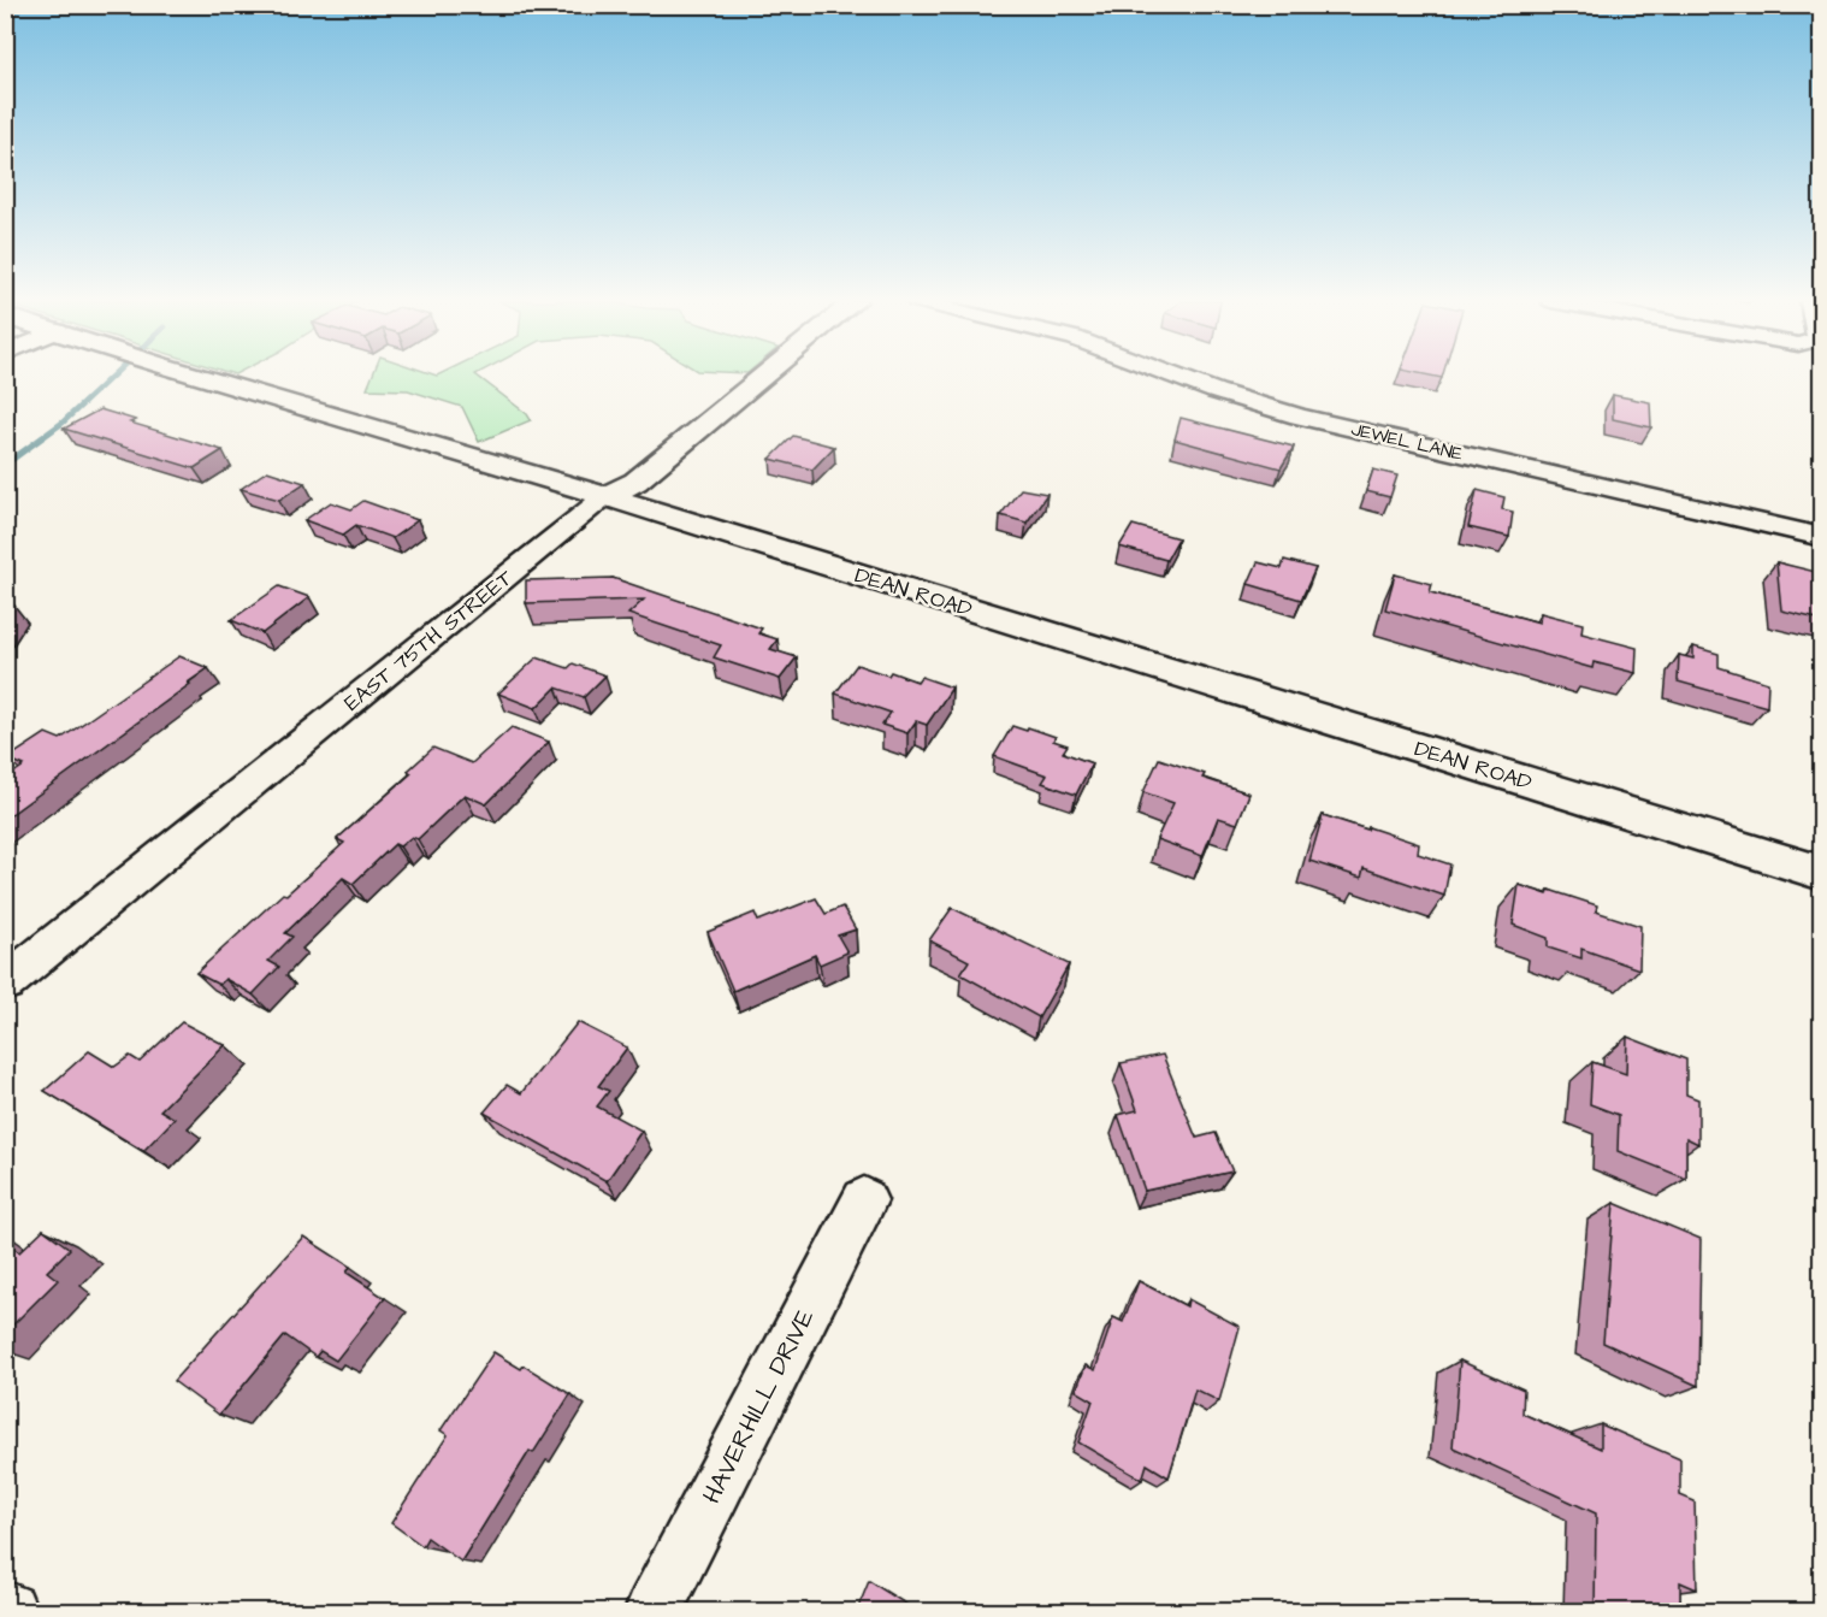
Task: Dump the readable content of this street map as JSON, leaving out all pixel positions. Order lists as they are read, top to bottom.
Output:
{
  "streets": {
    "street": [
      "JEWEL LANE",
      "DEAN ROAD",
      "EAST 75TH STREET",
      "HAVERHILL DRIVE"
    ]
  },
  "crossings": [
    ["DEAN ROAD", "EAST 75TH STREET"]
  ]
}
